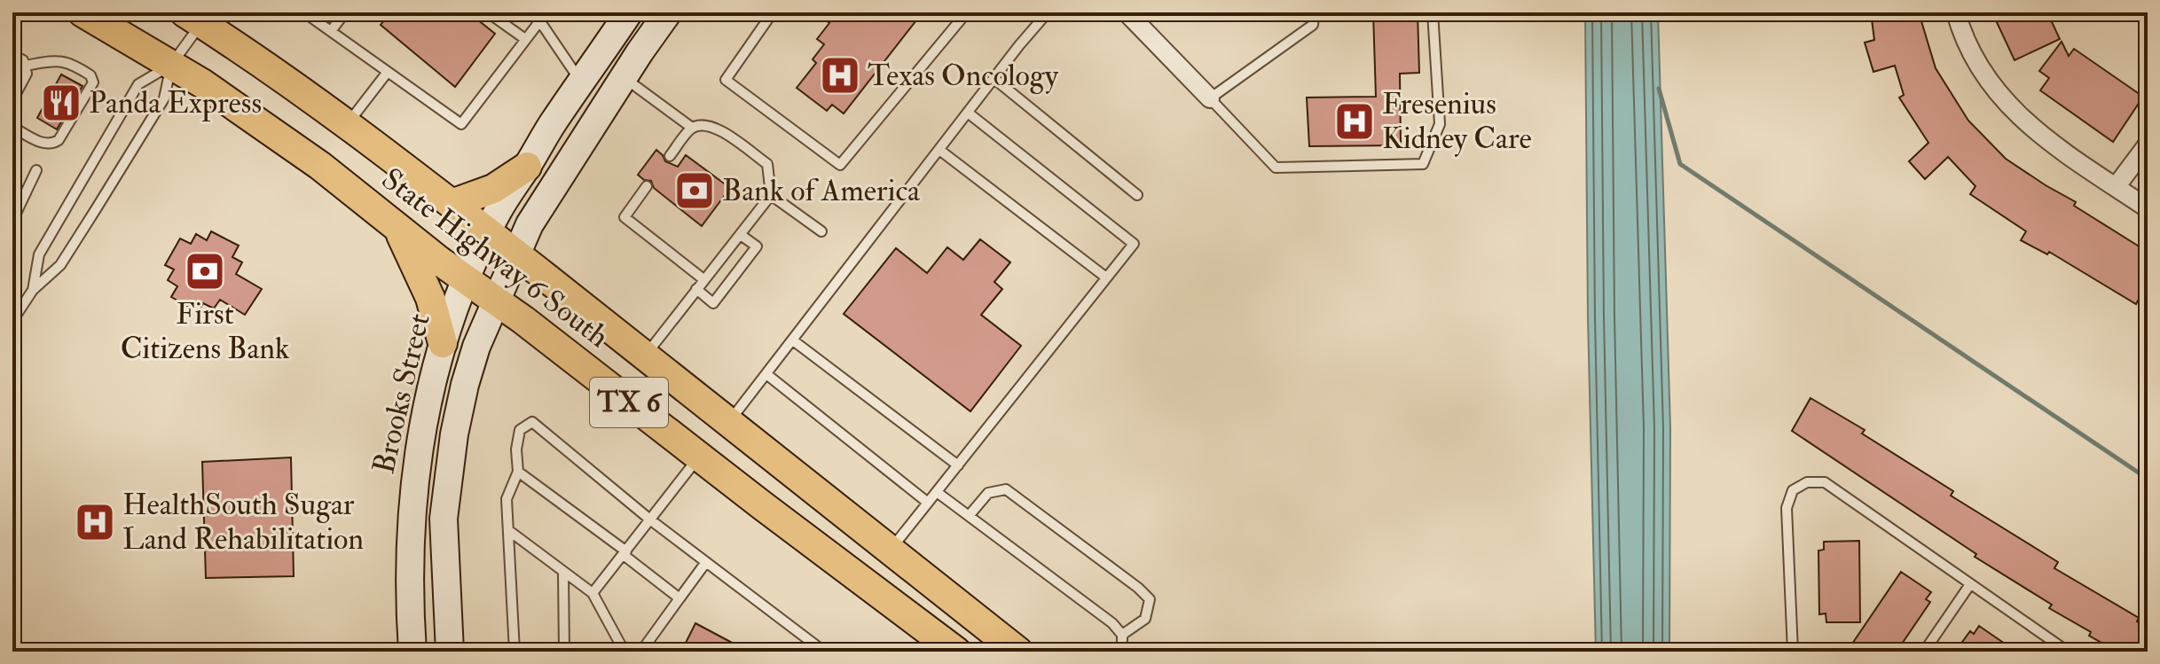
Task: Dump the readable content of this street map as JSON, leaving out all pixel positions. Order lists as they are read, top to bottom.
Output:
{
  "streets": {
    "main road": ["State Highway 6 South", "Brooks Street", "TX 6"]
  },
  "crossings": [
    ["State Highway 6 South", "Brooks Street"]
  ],
  "places": {
    "hospital": ["Texas Oncology", "Fresenius Kidney Care", "HealthSouth Sugar Land Rehabilitation"],
    "restaurant": ["Panda Express"],
    "bank": ["Bank of America", "First Citizens Bank"]
  }
}
